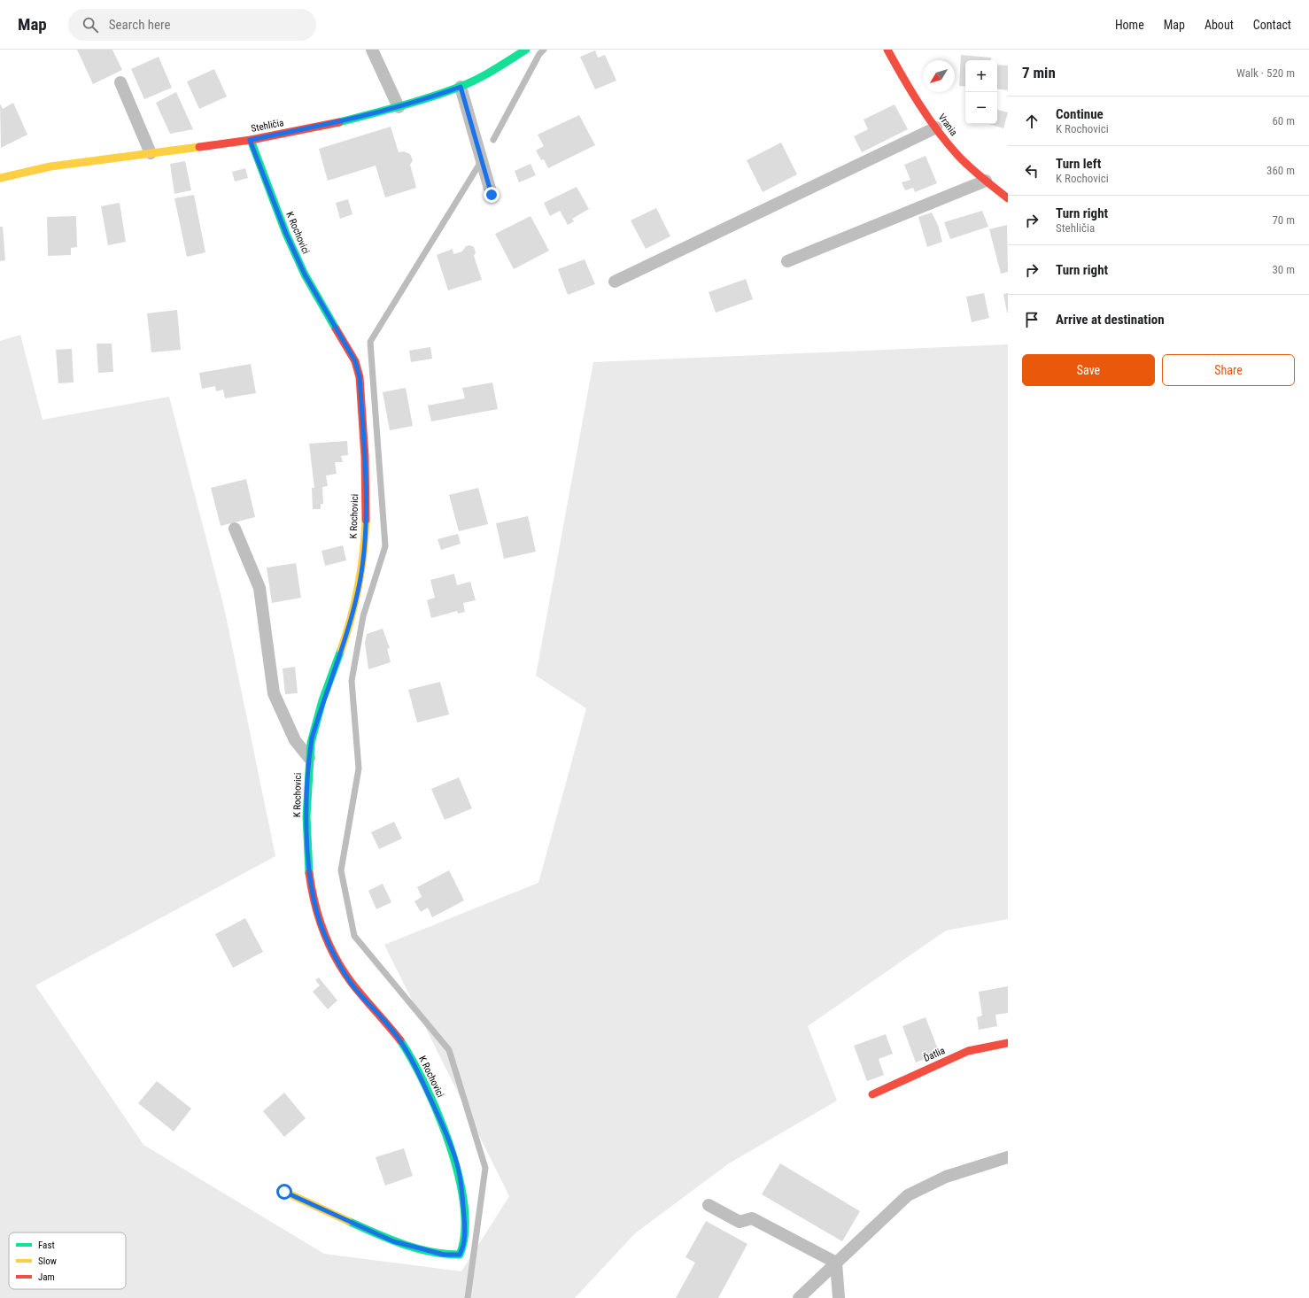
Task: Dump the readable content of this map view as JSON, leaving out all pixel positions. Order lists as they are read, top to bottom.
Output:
{
  "streets": {
    "street": [
      "Vrania",
      "Stehličia",
      "K Rochovici",
      "Ďatlia"
    ]
  },
  "crossings": [
    ["Stehličia", "K Rochovici"]
  ],
  "legend": ["Fast", "Slow", "Jam"],
  "north": "bottom left",
  "page": {
    "header": "Map",
    "search": "Search here",
    "nav": [
      "Home",
      "Map",
      "About",
      "Contact"
    ],
    "heading": ["7 min", "Walk · 520 m"],
    "map_buttons": ["+", "−"],
    "list": [
      ["Continue", "K Rochovici", "60 m"],
      ["Turn left", "K Rochovici", "360 m"],
      ["Turn right", "Stehličia", "70 m"],
      ["Turn right", "30 m"],
      "Arrive at destination"
    ],
    "buttons": ["Save", "Share"]
  }
}
